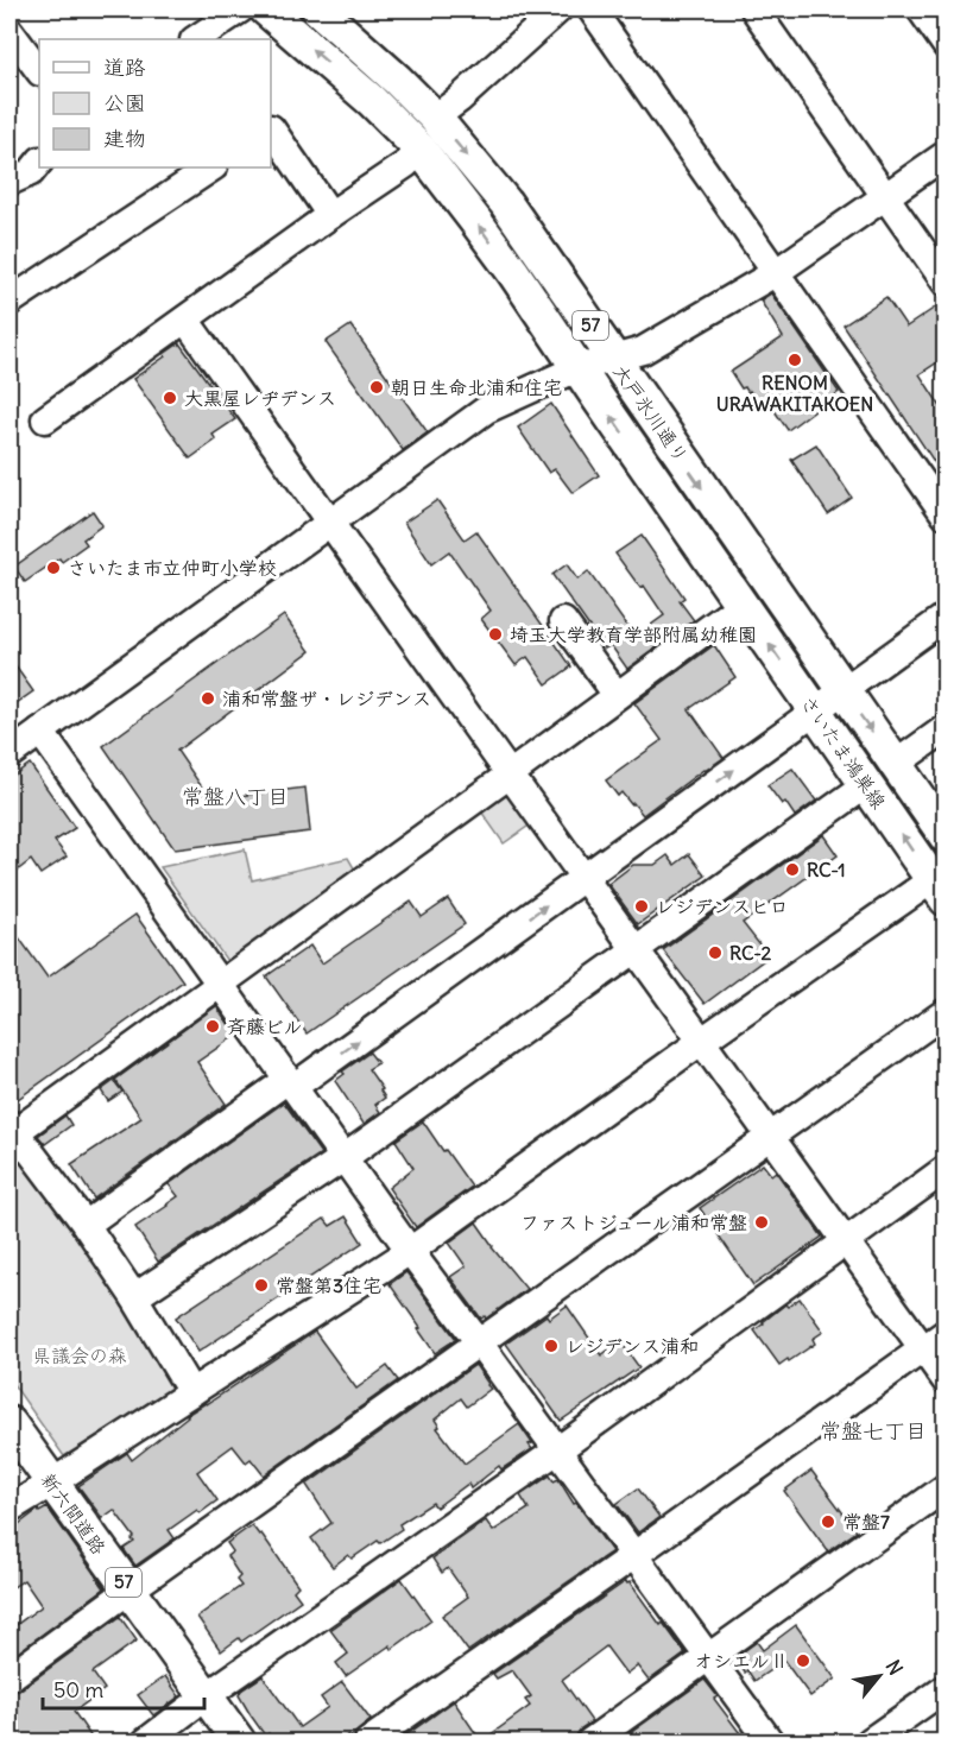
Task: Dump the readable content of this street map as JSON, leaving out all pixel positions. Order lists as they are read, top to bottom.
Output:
{
  "streets": {
    "main road": [
      "57",
      "大戸氷川通り",
      "さいたま鴻巣線",
      "新六間道路"
    ]
  },
  "crossings": [
    ["大戸氷川通り", "さいたま鴻巣線"]
  ],
  "districts": ["常盤八丁目", "常盤七丁目"],
  "parks": ["県議会の森"],
  "places": [
    "RENOM URAWAKITAKOEN",
    "朝日生命北浦和住宅",
    "大黒屋レヂデンス",
    "さいたま市立仲町小学校",
    "埼玉大学教育学部附属幼稚園",
    "浦和常盤ザ・レジデンス",
    "RC-1",
    "レジデンスヒロ",
    "RC-2",
    "斉藤ビル",
    "ファストジュール浦和常盤",
    "常盤第3住宅",
    "レジデンス浦和",
    "常盤7",
    "オシエルⅡ"
  ],
  "legend": ["道路", "公園", "建物"],
  "scale_bar": "50 m",
  "north": "top right"
}
